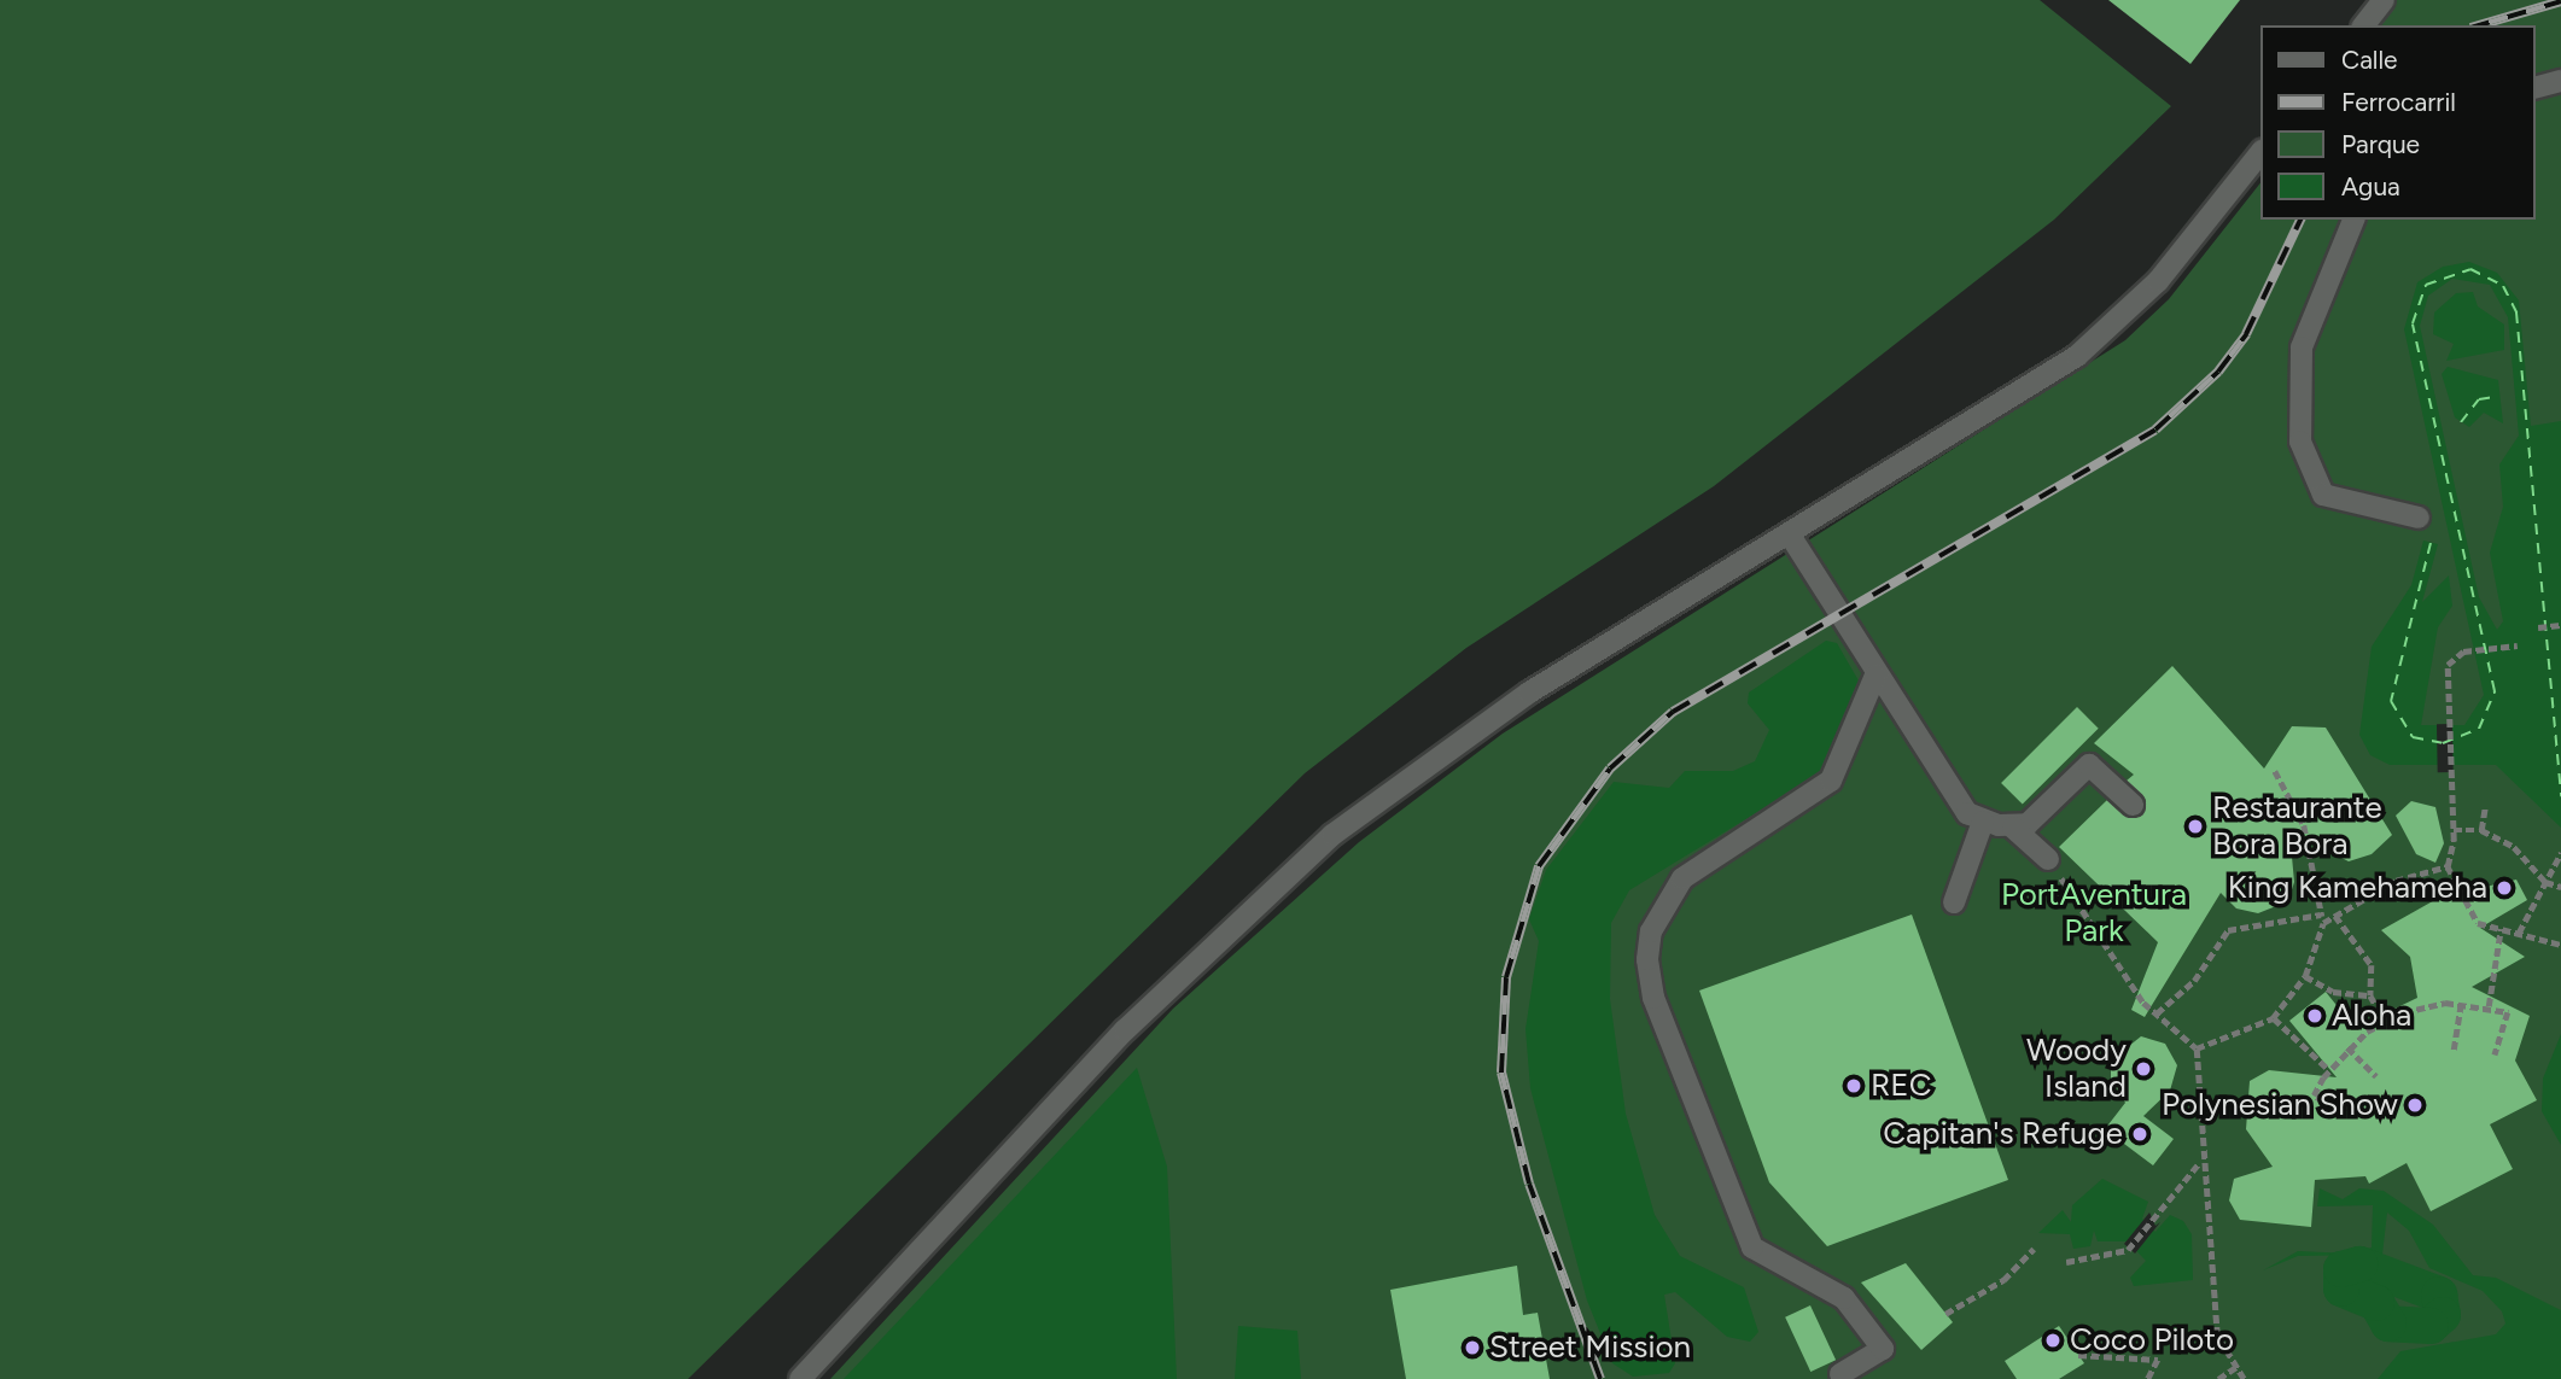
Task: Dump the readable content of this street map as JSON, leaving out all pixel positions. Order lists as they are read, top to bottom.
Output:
{
  "parks": ["PortAventura Park"],
  "places": [
    "Restaurante Bora Bora",
    "King Kamehameha",
    "Aloha",
    "Woody Island",
    "REC",
    "Polynesian Show",
    "Capitan's Refuge",
    "Coco Piloto",
    "Street Mission"
  ],
  "legend": [
    "Calle",
    "Ferrocarril",
    "Parque",
    "Agua"
  ]
}
